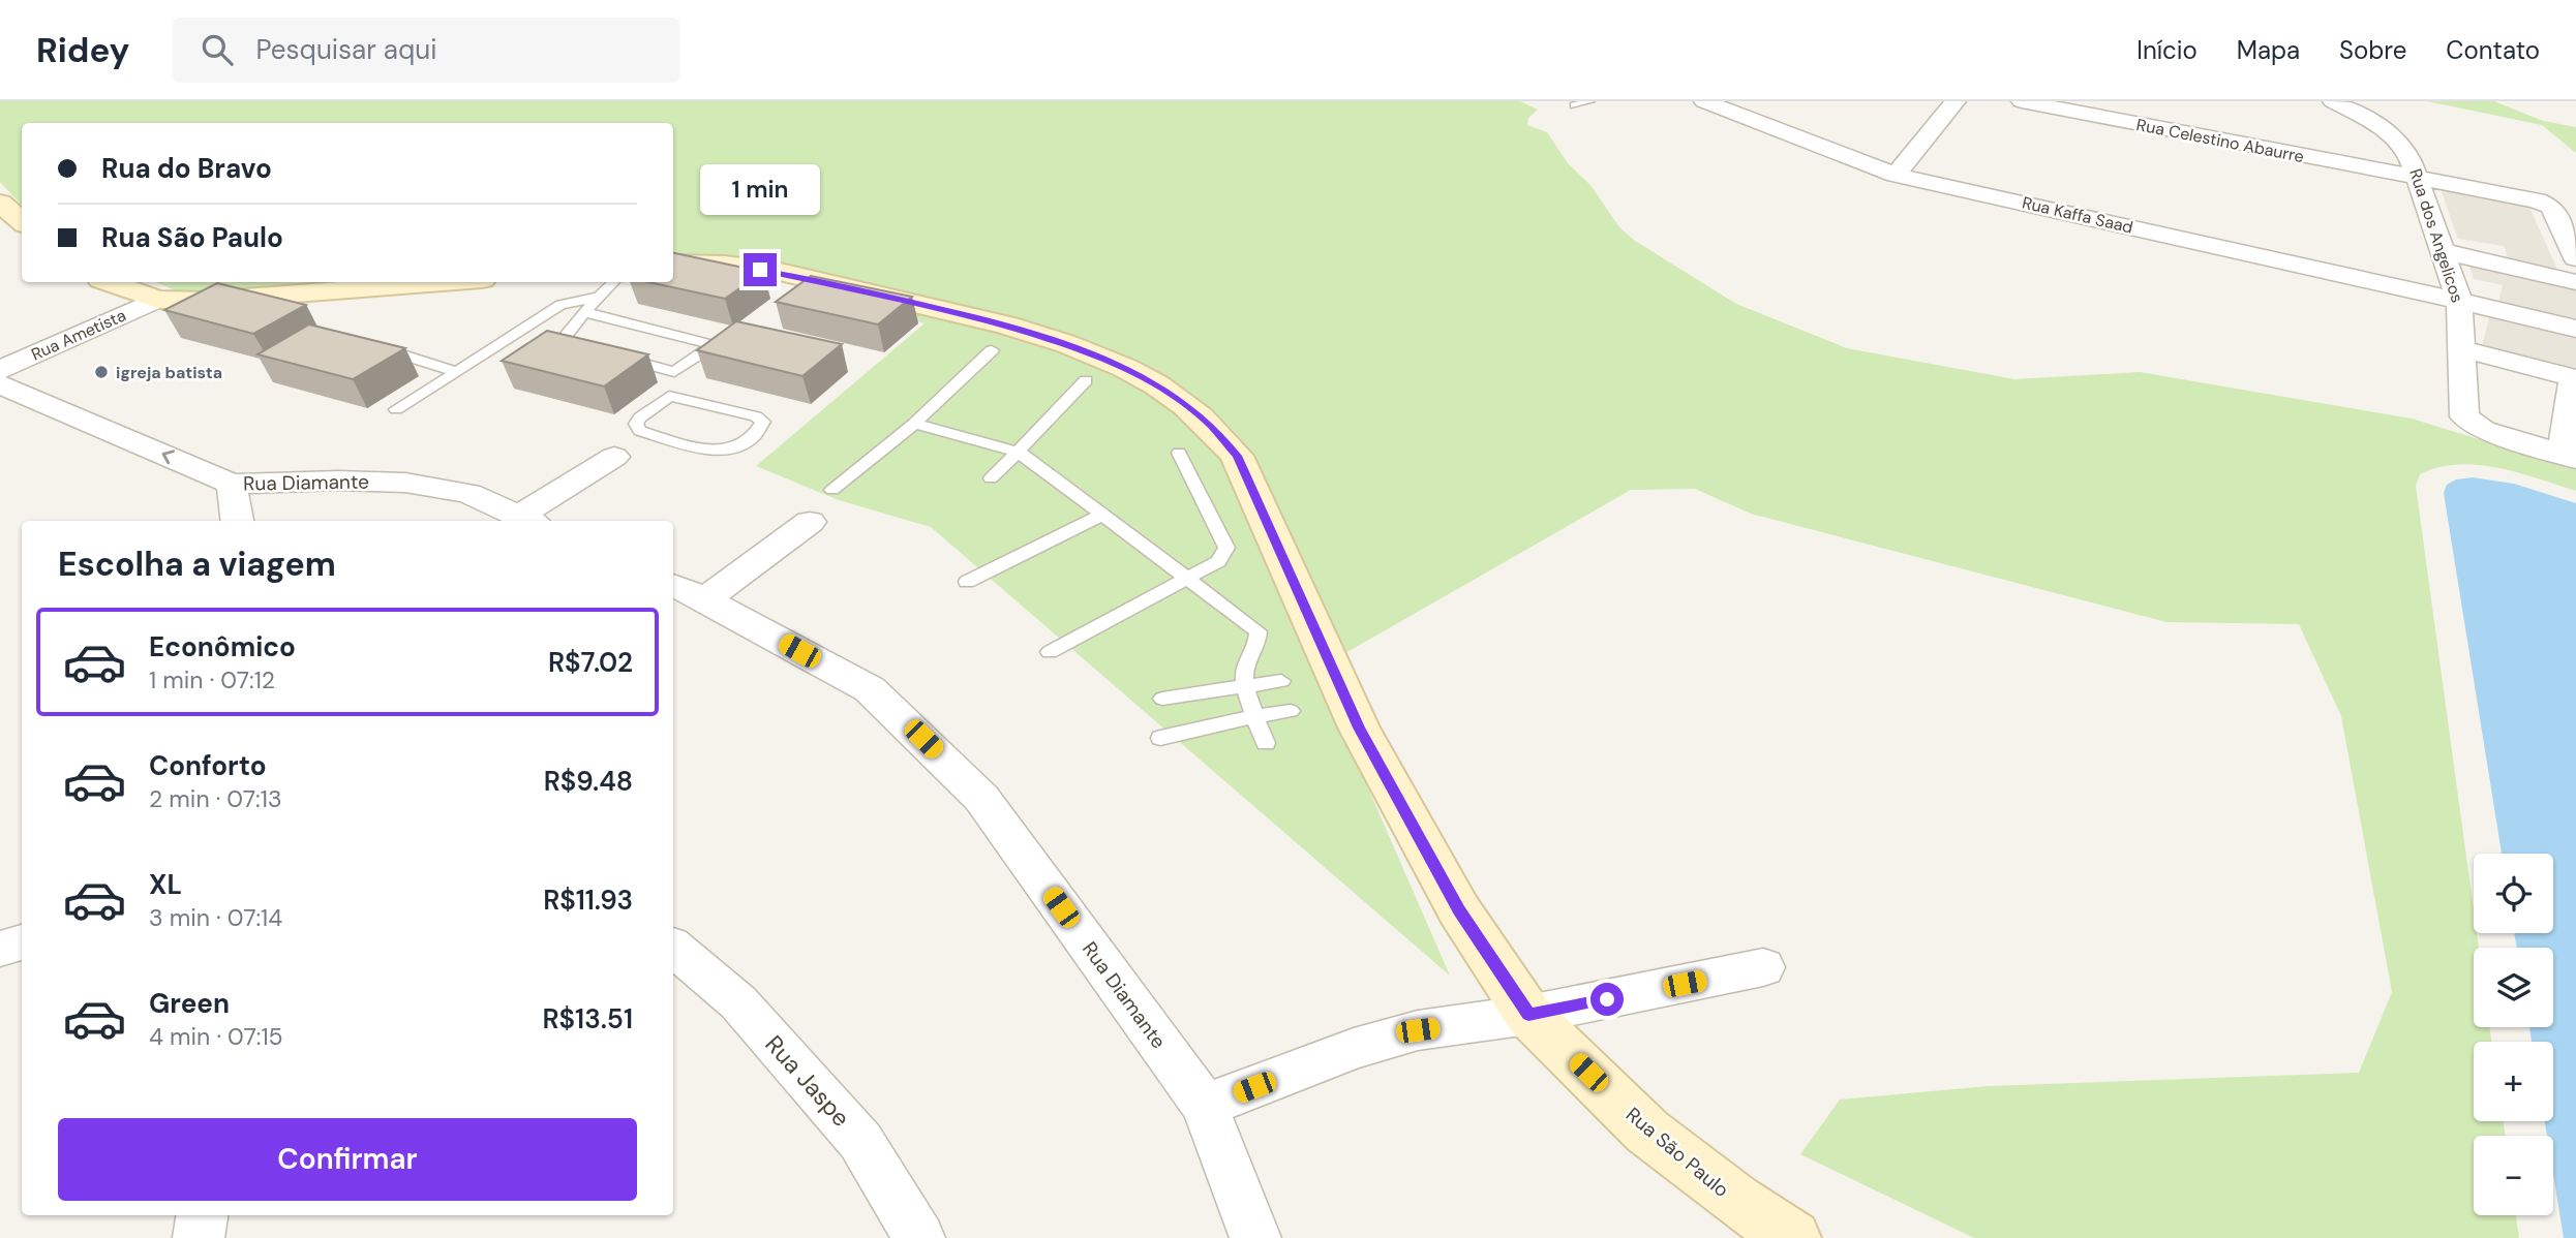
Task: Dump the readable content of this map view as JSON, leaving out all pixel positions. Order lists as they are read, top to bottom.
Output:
{
  "streets": {
    "street": [
      "Rua Celestino Abaurre",
      "Rua Kaffa Saad",
      "Rua dos Angelicos",
      "Rua Ametista",
      "Rua Diamante",
      "Rua Jaspe",
      "Rua São Paulo"
    ]
  },
  "crossings": [
    ["Rua Celestino Abaurre", "Rua dos Angelicos"],
    ["Rua Kaffa Saad", "Rua dos Angelicos"]
  ],
  "places": ["igreja batista"],
  "page": {
    "header": "Ridey",
    "search": "Pesquisar aqui",
    "nav": [
      "Início",
      "Mapa",
      "Sobre",
      "Contato"
    ],
    "banner": ["Rua do Bravo", "Rua São Paulo"],
    "bubble": "1 min",
    "heading": "Escolha a viagem",
    "list": [
      {
        "name": "Econômico",
        "note": "1 min · 07:12",
        "value": "R$7.02"
      },
      {
        "name": "Conforto",
        "note": "2 min · 07:13",
        "value": "R$9.48"
      },
      {
        "name": "XL",
        "note": "3 min · 07:14",
        "value": "R$11.93"
      },
      {
        "name": "Green",
        "note": "4 min · 07:15",
        "value": "R$13.51"
      }
    ],
    "map_buttons": ["+", "−"],
    "buttons": "Confirmar"
  }
}
